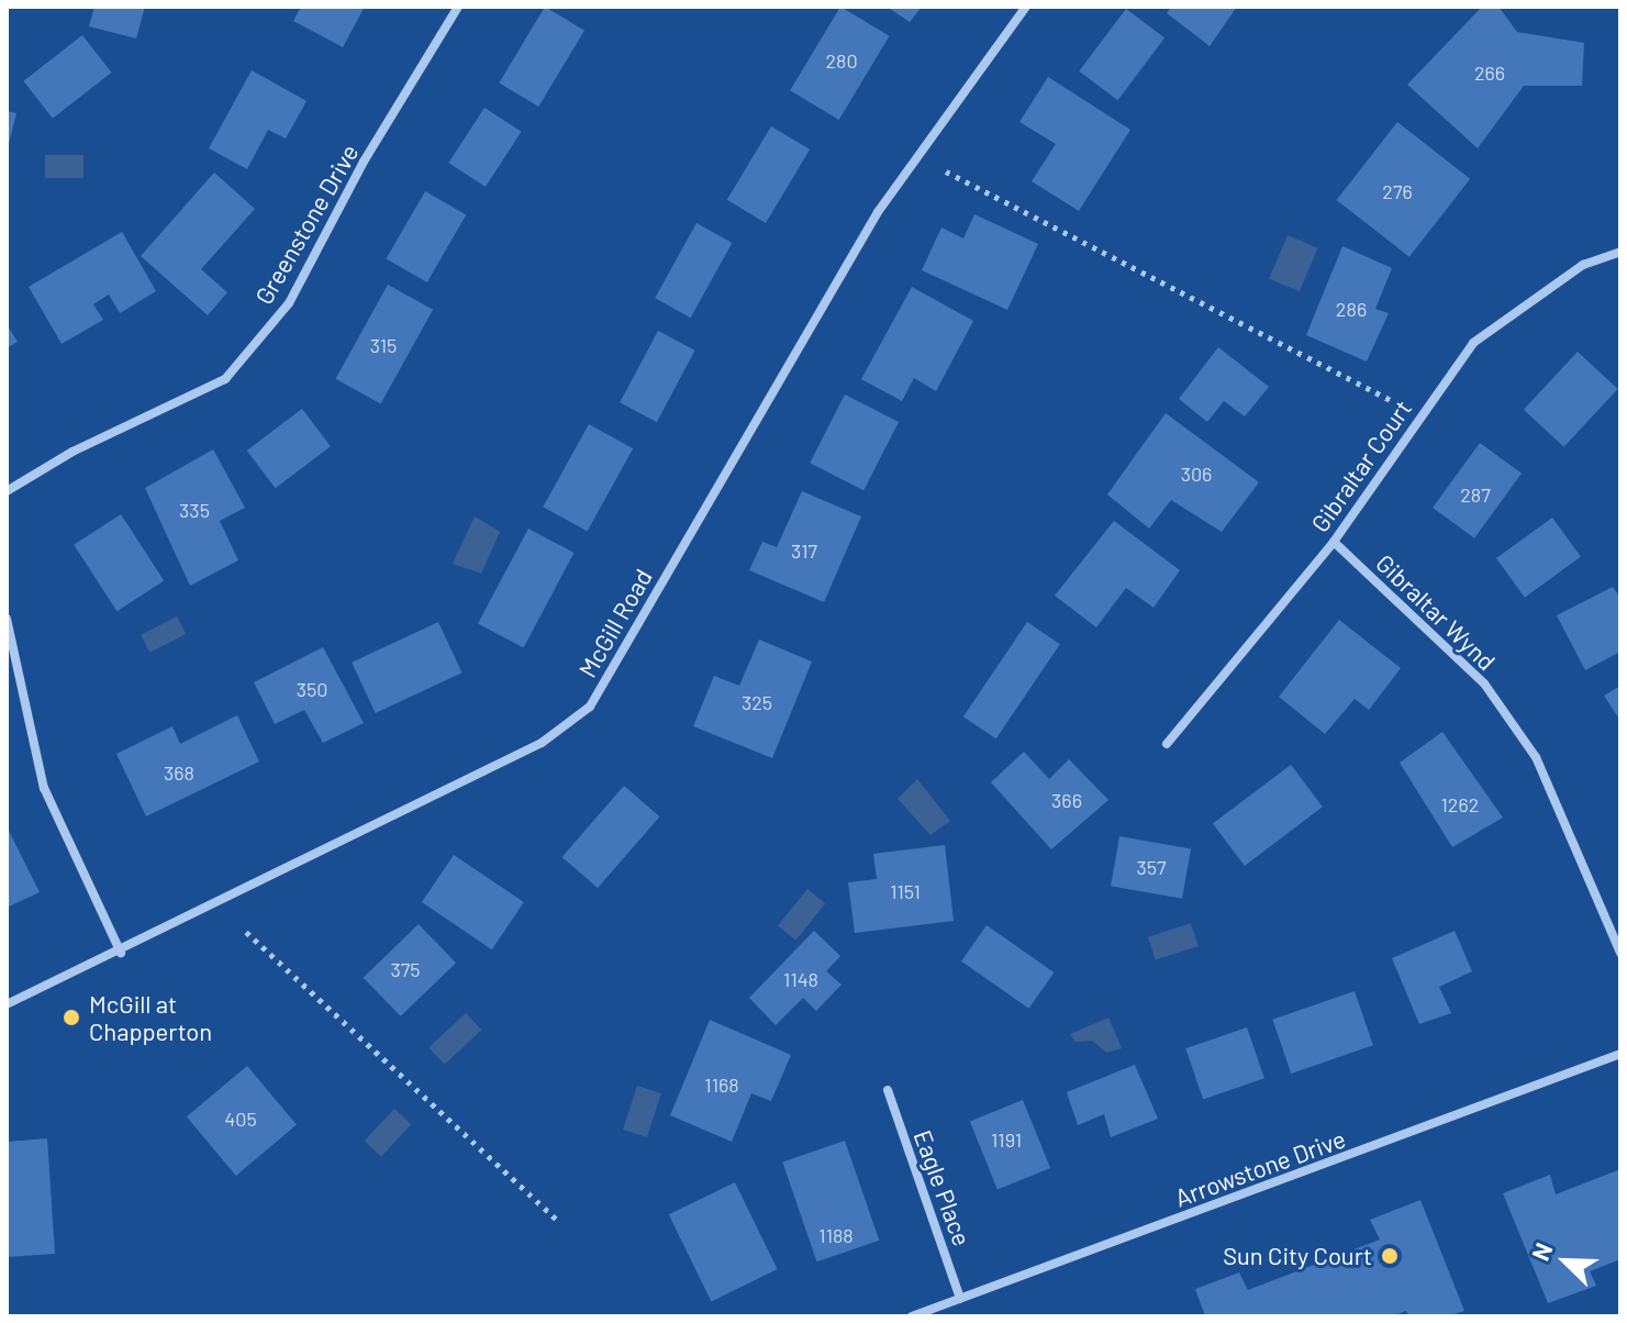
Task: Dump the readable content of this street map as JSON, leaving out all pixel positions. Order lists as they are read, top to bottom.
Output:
{
  "streets": {
    "street": [
      "Greenstone Drive",
      "Gibraltar Court",
      "Gibraltar Wynd",
      "McGill Road",
      "Arrowstone Drive",
      "Eagle Place"
    ]
  },
  "crossings": [
    ["Gibraltar Court", "Gibraltar Wynd"],
    ["Arrowstone Drive", "Eagle Place"]
  ],
  "places": ["McGill at Chapperton", "Sun City Court"],
  "house_numbers": [
    "280",
    "266",
    "276",
    "286",
    "315",
    "306",
    "287",
    "335",
    "317",
    "350",
    "325",
    "368",
    "366",
    "1262",
    "357",
    "1151",
    "375",
    "1148",
    "1168",
    "405",
    "1191",
    "1188"
  ],
  "north": "top left"
}
